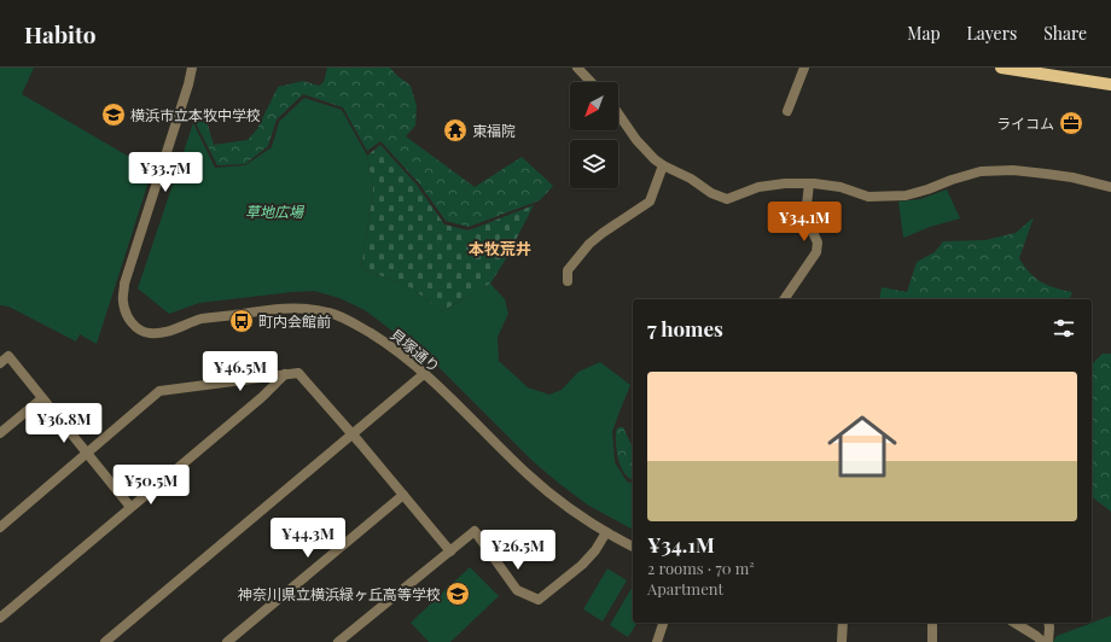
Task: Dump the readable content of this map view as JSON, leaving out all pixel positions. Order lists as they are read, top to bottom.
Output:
{
  "streets": {
    "street": ["貝塚通り"]
  },
  "districts": ["本牧荒井"],
  "parks": ["草地広場"],
  "places": {
    "school or university": ["横浜市立本牧中学校", "神奈川県立横浜緑ヶ丘高等学校"],
    "office": ["ライコム"],
    "temple": ["東福院"],
    "bus stop": ["町内会館前"]
  },
  "north": "bottom left",
  "page": {
    "header": "Habito",
    "nav": ["Map", "Layers", "Share"],
    "price": [
      "¥33.7M",
      "¥34.1M",
      "¥46.5M",
      "¥36.8M",
      "¥50.5M",
      "¥44.3M",
      "¥26.5M"
    ],
    "heading": "7 homes",
    "list": [
      {
        "name": "¥34.1M",
        "note": "2 rooms · 70 m² · Apartment"
      }
    ]
  }
}
